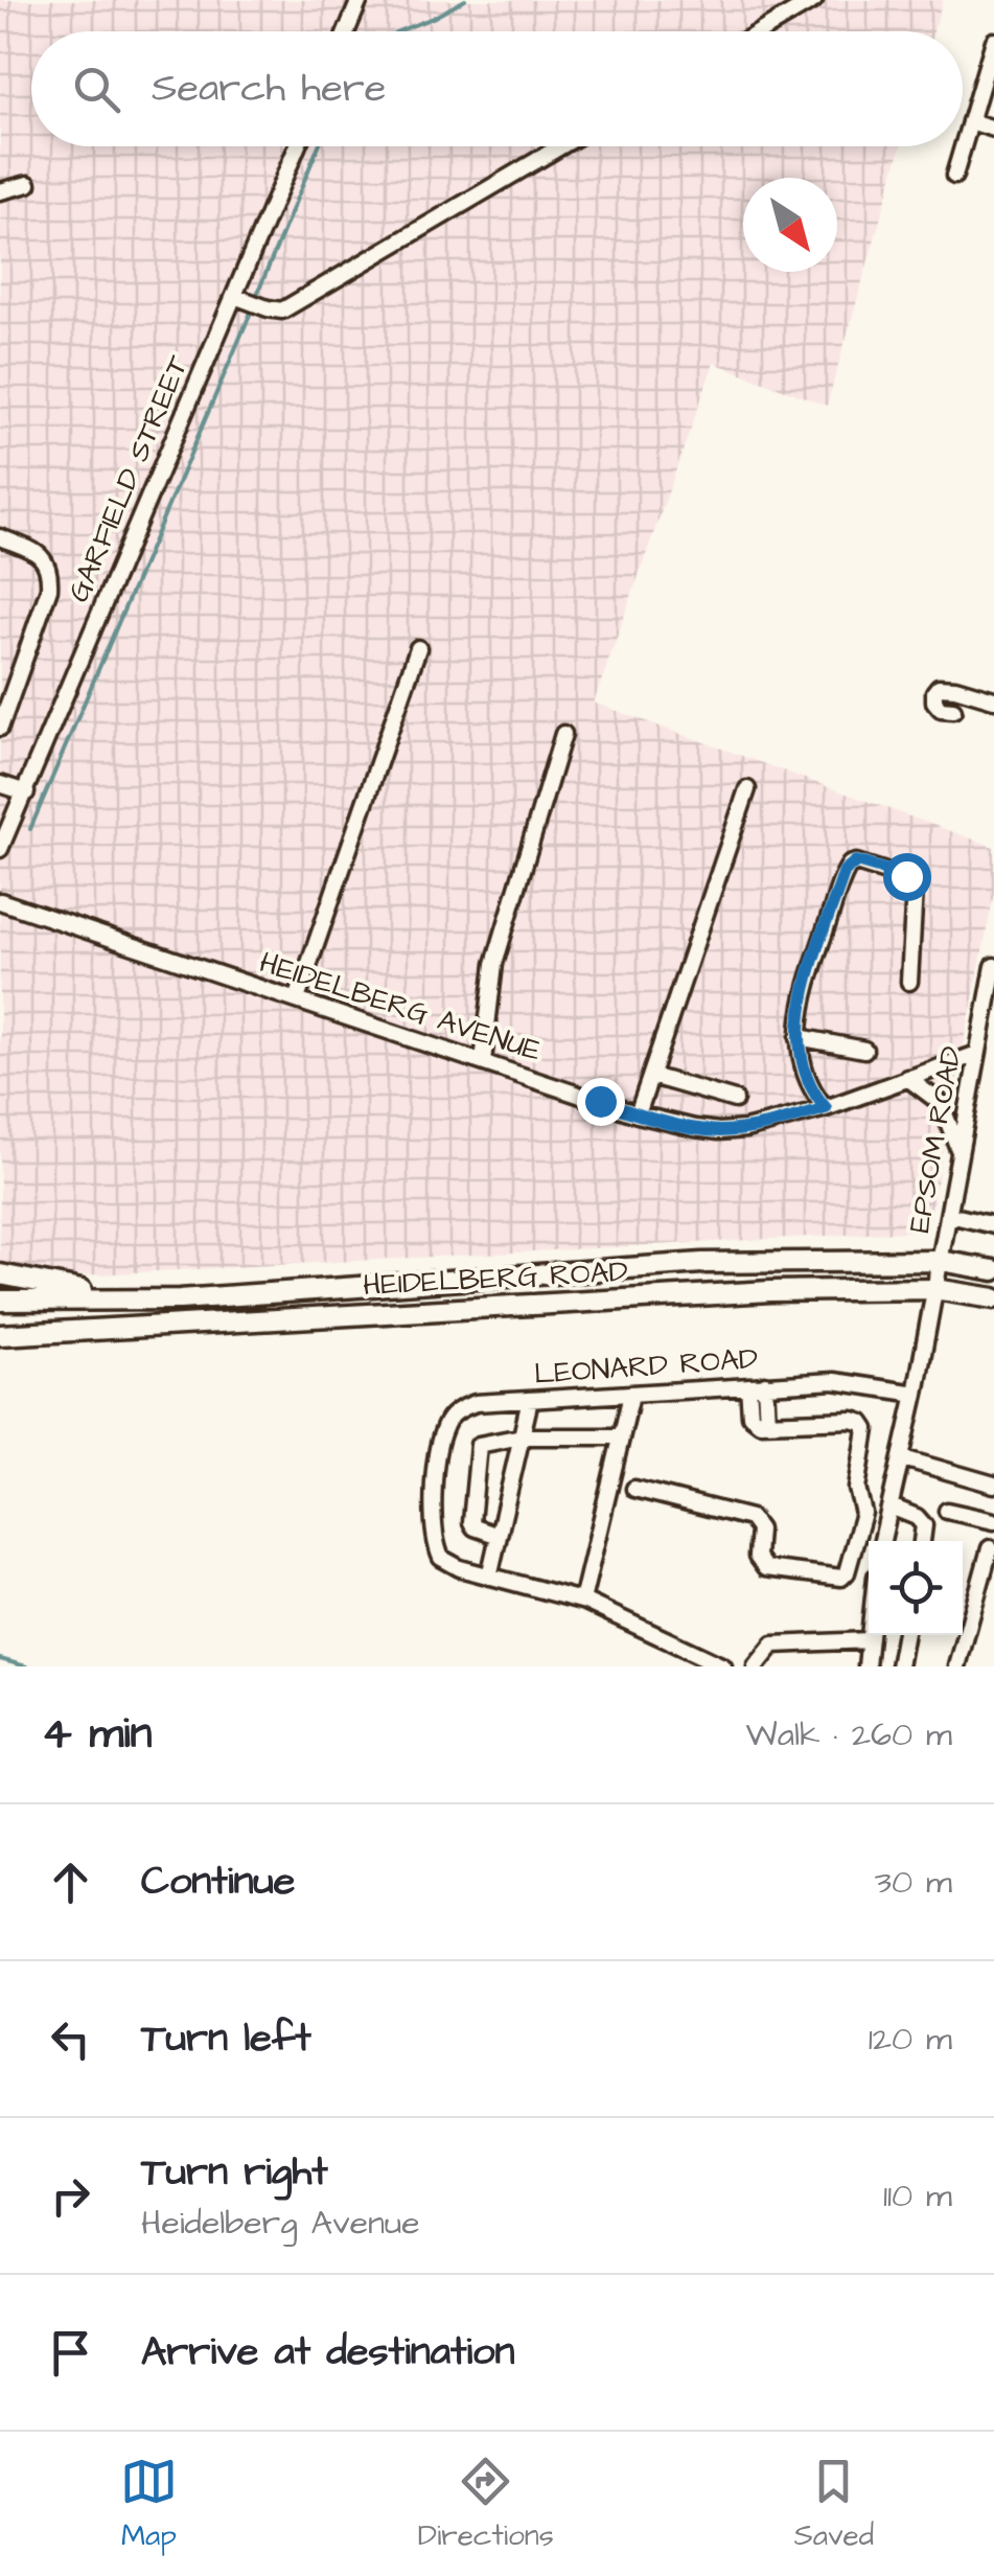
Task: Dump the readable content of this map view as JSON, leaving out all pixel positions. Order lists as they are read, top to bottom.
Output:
{
  "streets": {
    "main road": ["HEIDELBERG ROAD"],
    "street": [
      "GARFIELD STREET",
      "HEIDELBERG AVENUE",
      "EPSOM ROAD",
      "LEONARD ROAD"
    ]
  },
  "crossings": [
    ["HEIDELBERG AVENUE", "EPSOM ROAD"],
    ["EPSOM ROAD", "HEIDELBERG ROAD"],
    ["EPSOM ROAD", "LEONARD ROAD"]
  ],
  "north": "bottom right",
  "page": {
    "search": "Search here",
    "heading": ["4 min", "Walk · 260 m"],
    "list": [
      ["Continue", "30 m"],
      ["Turn left", "120 m"],
      ["Turn right", "Heidelberg Avenue", "110 m"],
      "Arrive at destination"
    ],
    "nav": ["Map", "Directions", "Saved"]
  }
}
